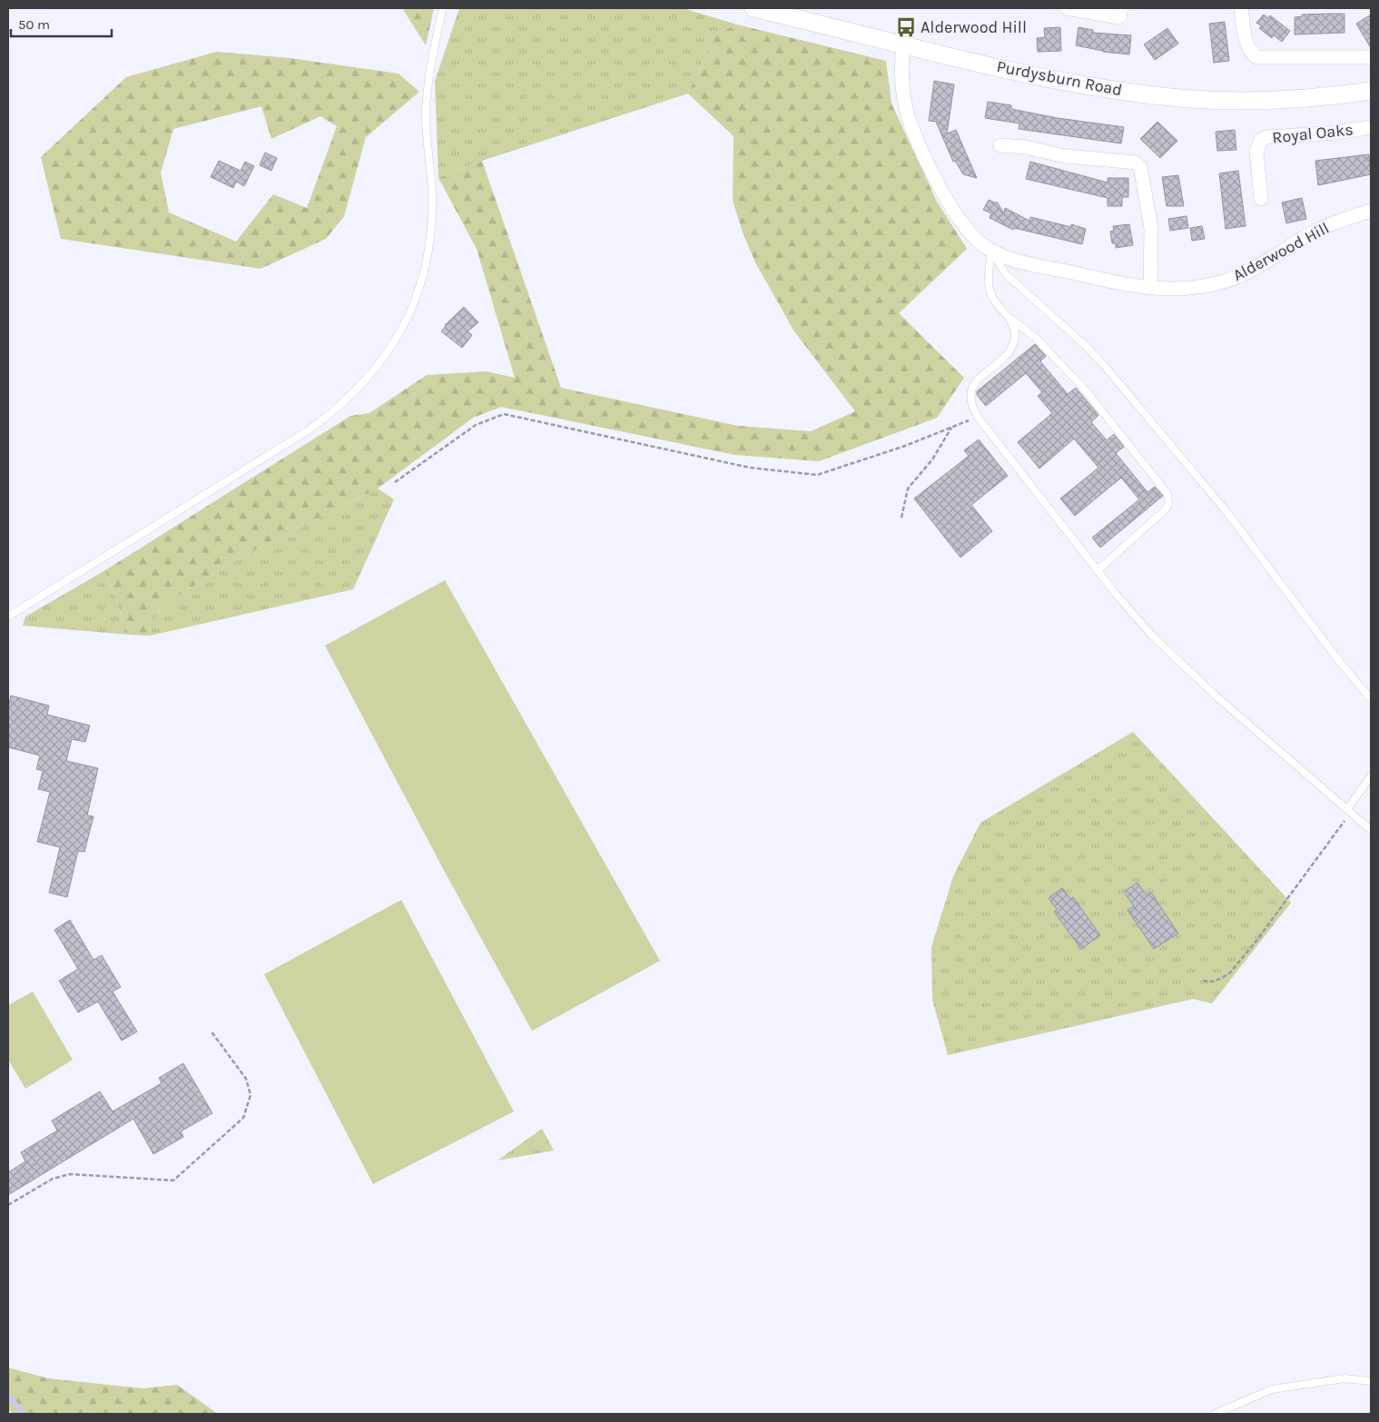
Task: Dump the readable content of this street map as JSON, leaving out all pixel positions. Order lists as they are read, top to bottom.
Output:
{
  "streets": {
    "street": ["Purdysburn Road", "Royal Oaks", "Alderwood Hill"]
  },
  "crossings": [
    ["Purdysburn Road", "Alderwood Hill"]
  ],
  "places": {
    "bus stop": ["Alderwood Hill"]
  },
  "scale_bar": "50 m"
}
